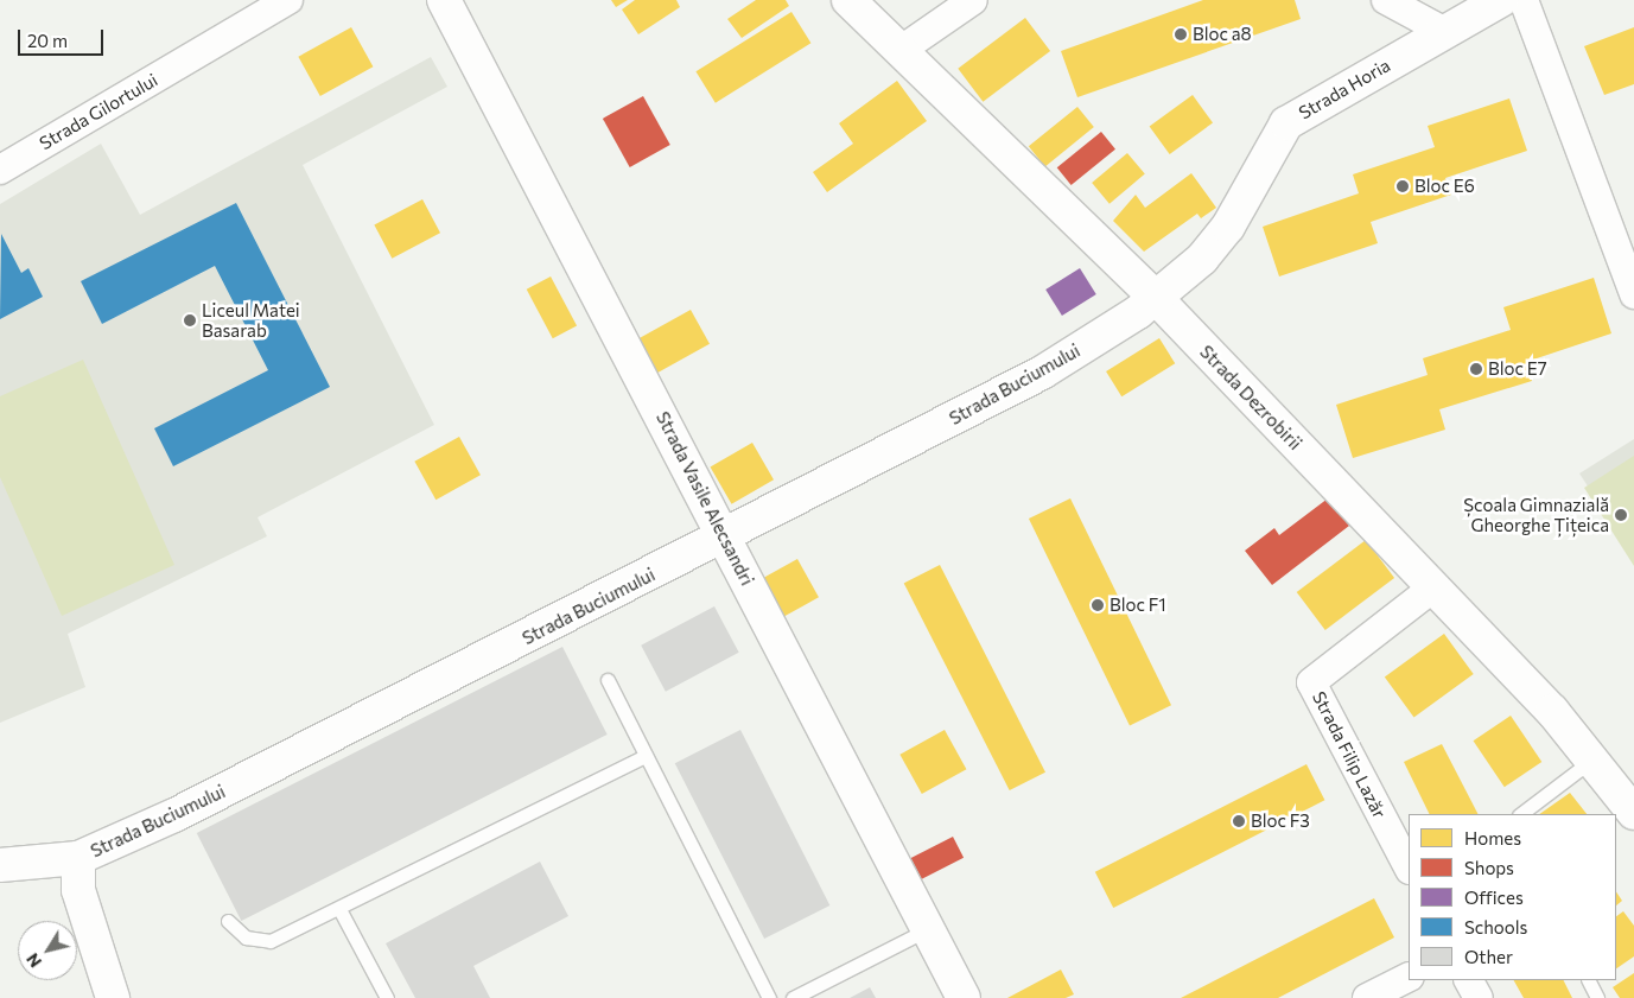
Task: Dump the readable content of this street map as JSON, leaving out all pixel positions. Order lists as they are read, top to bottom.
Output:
{
  "streets": {
    "street": [
      "Strada Horia",
      "Strada Gilortului",
      "Strada Buciumului",
      "Strada Dezrobirii",
      "Strada Vasile Alecsandri",
      "Strada Filip Lazăr"
    ]
  },
  "crossings": [
    ["Strada Horia", "Strada Buciumului"],
    ["Strada Horia", "Strada Dezrobirii"],
    ["Strada Buciumului", "Strada Dezrobirii"],
    ["Strada Buciumului", "Strada Vasile Alecsandri"],
    ["Strada Dezrobirii", "Strada Filip Lazăr"]
  ],
  "places": [
    "Bloc a8",
    "Bloc E6",
    "Liceul Matei Basarab",
    "Bloc E7",
    "Școala Gimnazială Gheorghe Țițeica",
    "Bloc F1",
    "Bloc F3"
  ],
  "legend": [
    "Homes",
    "Shops",
    "Offices",
    "Schools",
    "Other"
  ],
  "scale_bar": "20 m",
  "north": "bottom left"
}
